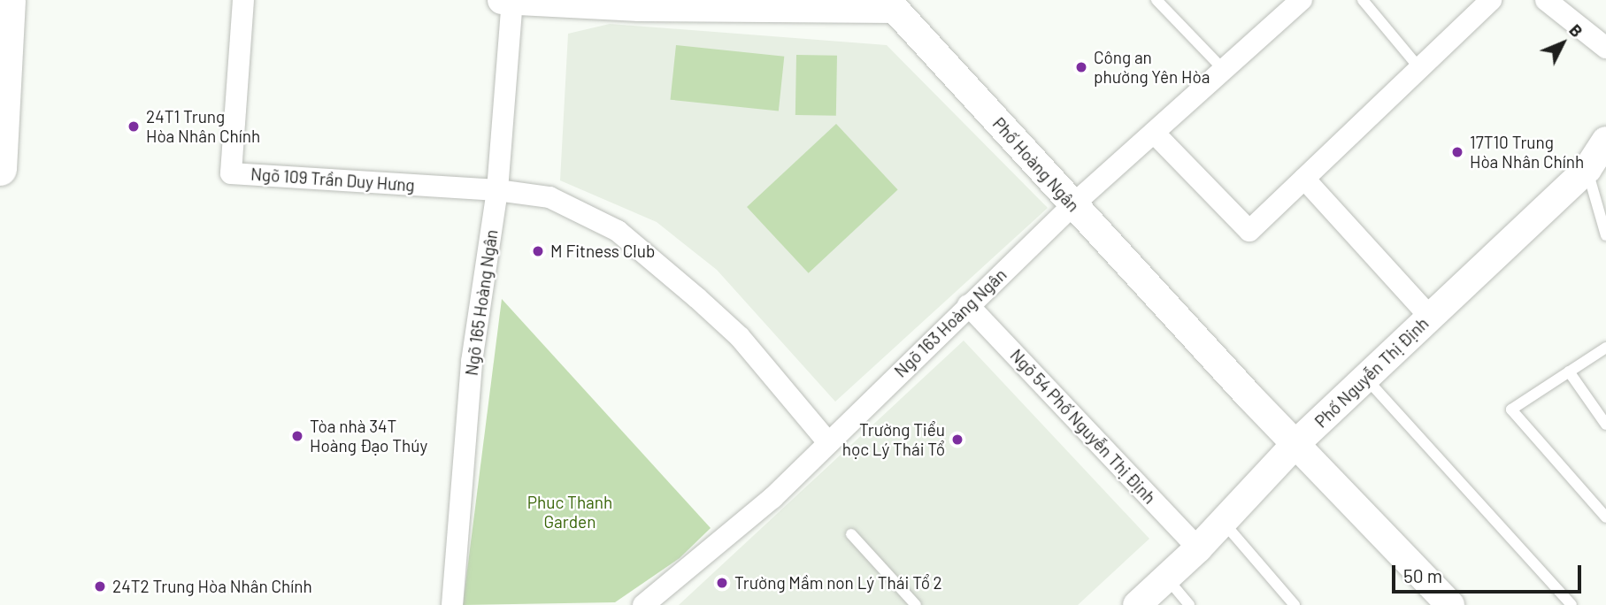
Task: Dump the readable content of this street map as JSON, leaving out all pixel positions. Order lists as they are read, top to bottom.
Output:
{
  "streets": {
    "street": [
      "Phố Hoàng Ngân",
      "Ngõ 109 Trần Duy Hưng",
      "Ngõ 165 Hoàng Ngân",
      "Ngõ 163 Hoàng Ngân",
      "Phố Nguyễn Thị Định",
      "Ngõ 54 Phố Nguyễn Thị Định"
    ]
  },
  "crossings": [
    ["Phố Hoàng Ngân", "Ngõ 165 Hoàng Ngân"],
    ["Phố Hoàng Ngân", "Ngõ 163 Hoàng Ngân"],
    ["Phố Hoàng Ngân", "Phố Nguyễn Thị Định"],
    ["Ngõ 109 Trần Duy Hưng", "Ngõ 165 Hoàng Ngân"],
    ["Ngõ 163 Hoàng Ngân", "Ngõ 54 Phố Nguyễn Thị Định"],
    ["Phố Nguyễn Thị Định", "Ngõ 54 Phố Nguyễn Thị Định"]
  ],
  "parks": ["Phuc Thanh Garden"],
  "places": [
    "Công an phường Yên Hòa",
    "24T1 Trung Hòa Nhân Chính",
    "17T10 Trung Hòa Nhân Chính",
    "M Fitness Club",
    "Tòa nhà 34T Hoàng Đạo Thúy",
    "Trường Tiểu học Lý Thái Tổ",
    "Trường Mầm non Lý Thái Tổ 2",
    "24T2 Trung Hòa Nhân Chính"
  ],
  "scale_bar": "50 m",
  "north": "top right"
}
